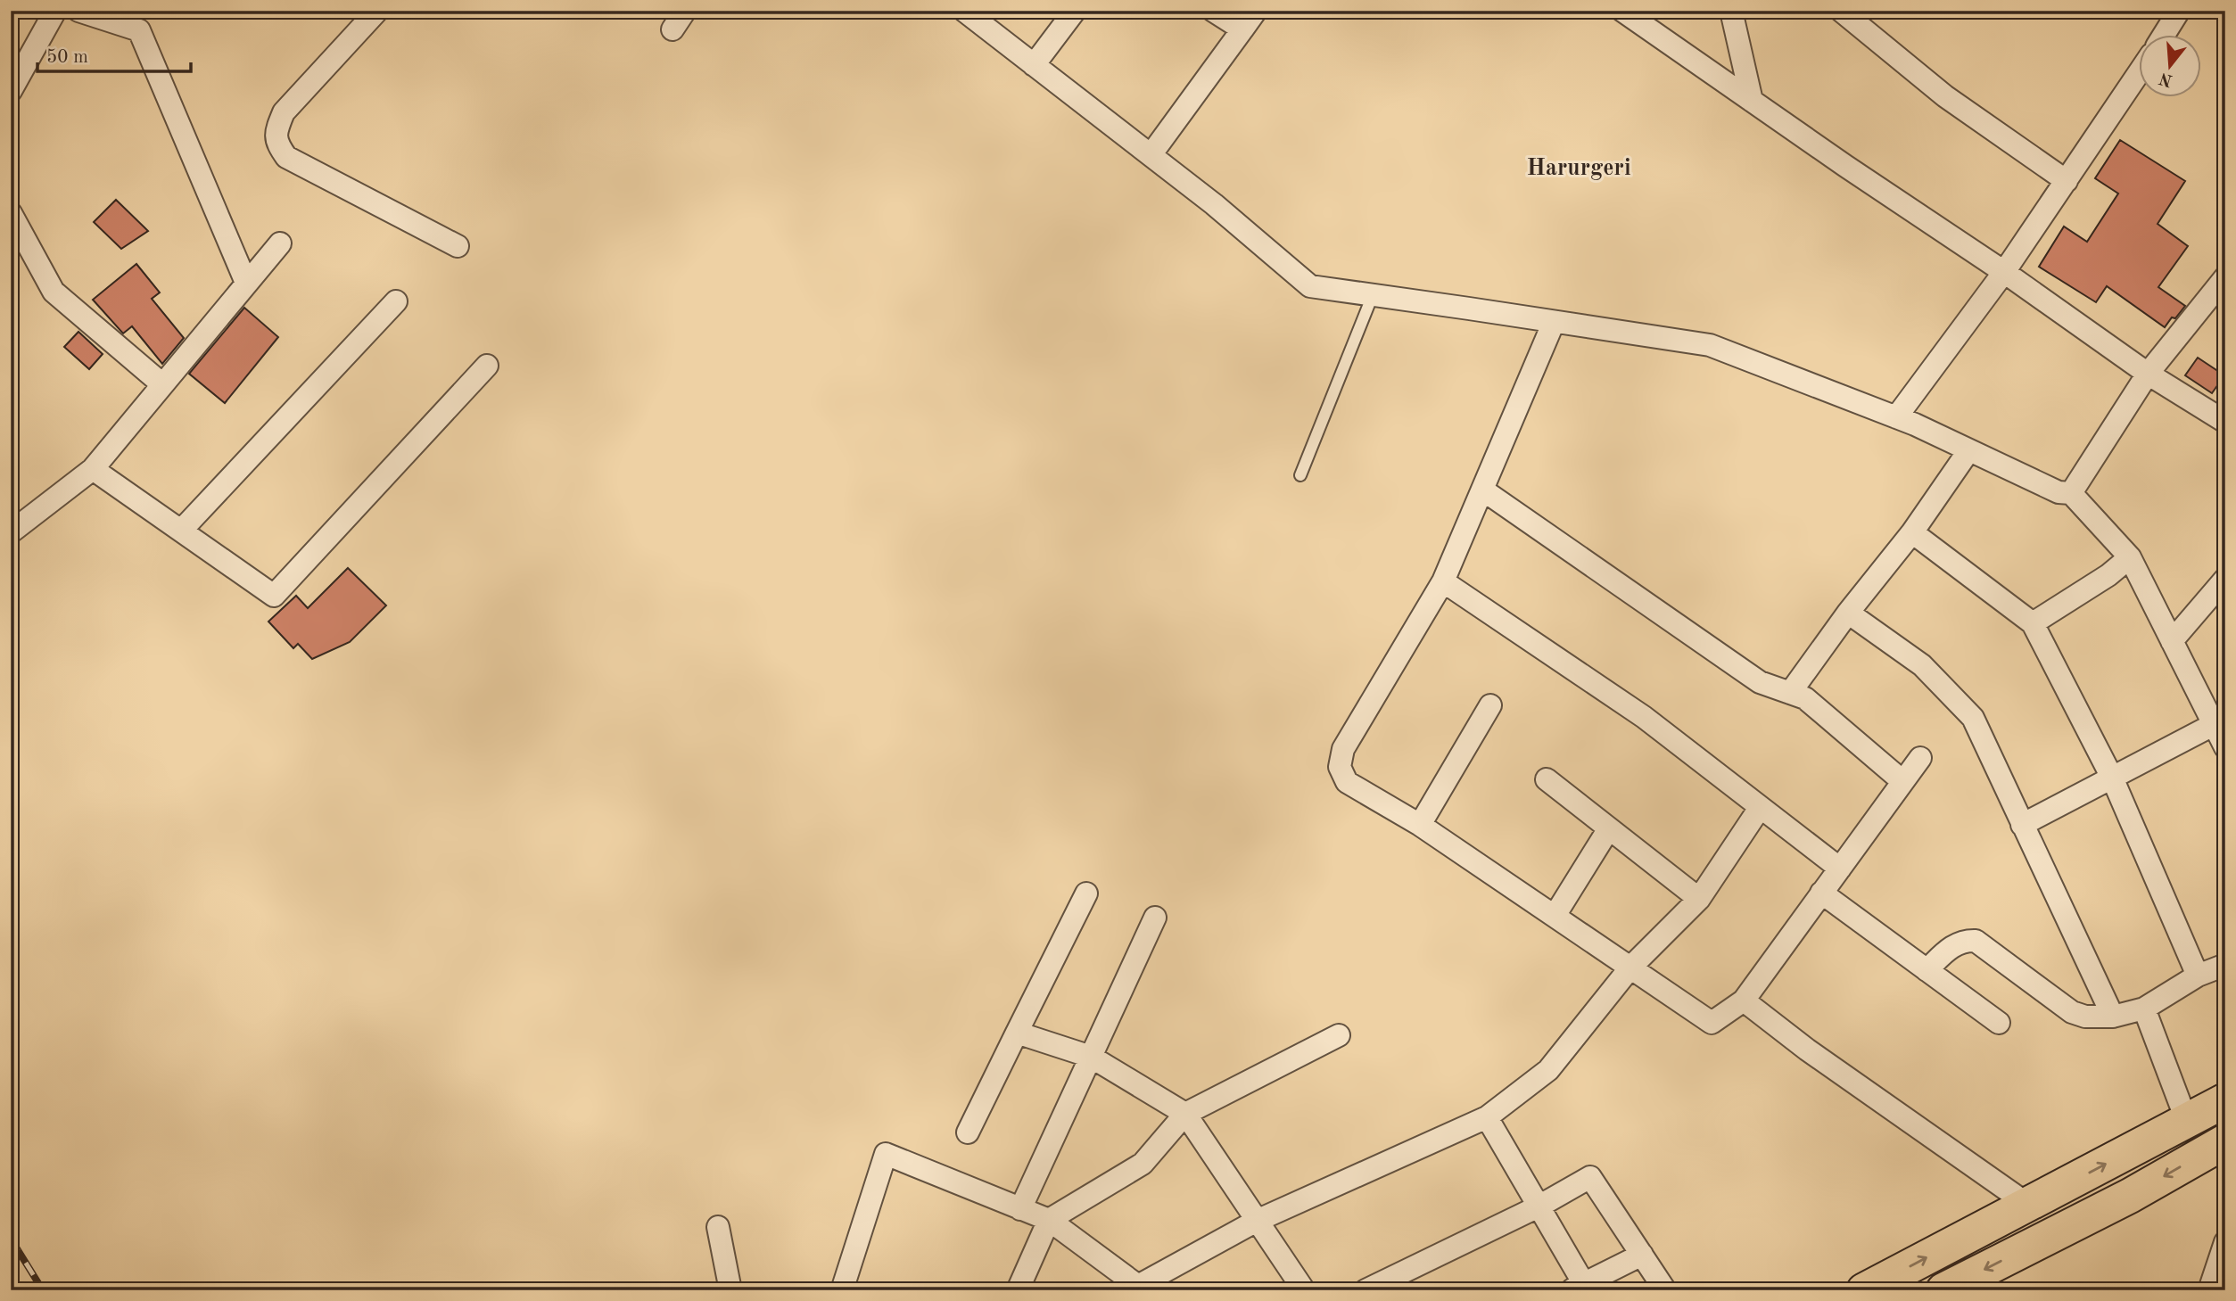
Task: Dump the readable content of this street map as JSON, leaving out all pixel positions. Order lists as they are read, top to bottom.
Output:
{
  "districts": ["Harurgeri"],
  "scale_bar": "50 m",
  "north": "bottom"
}
